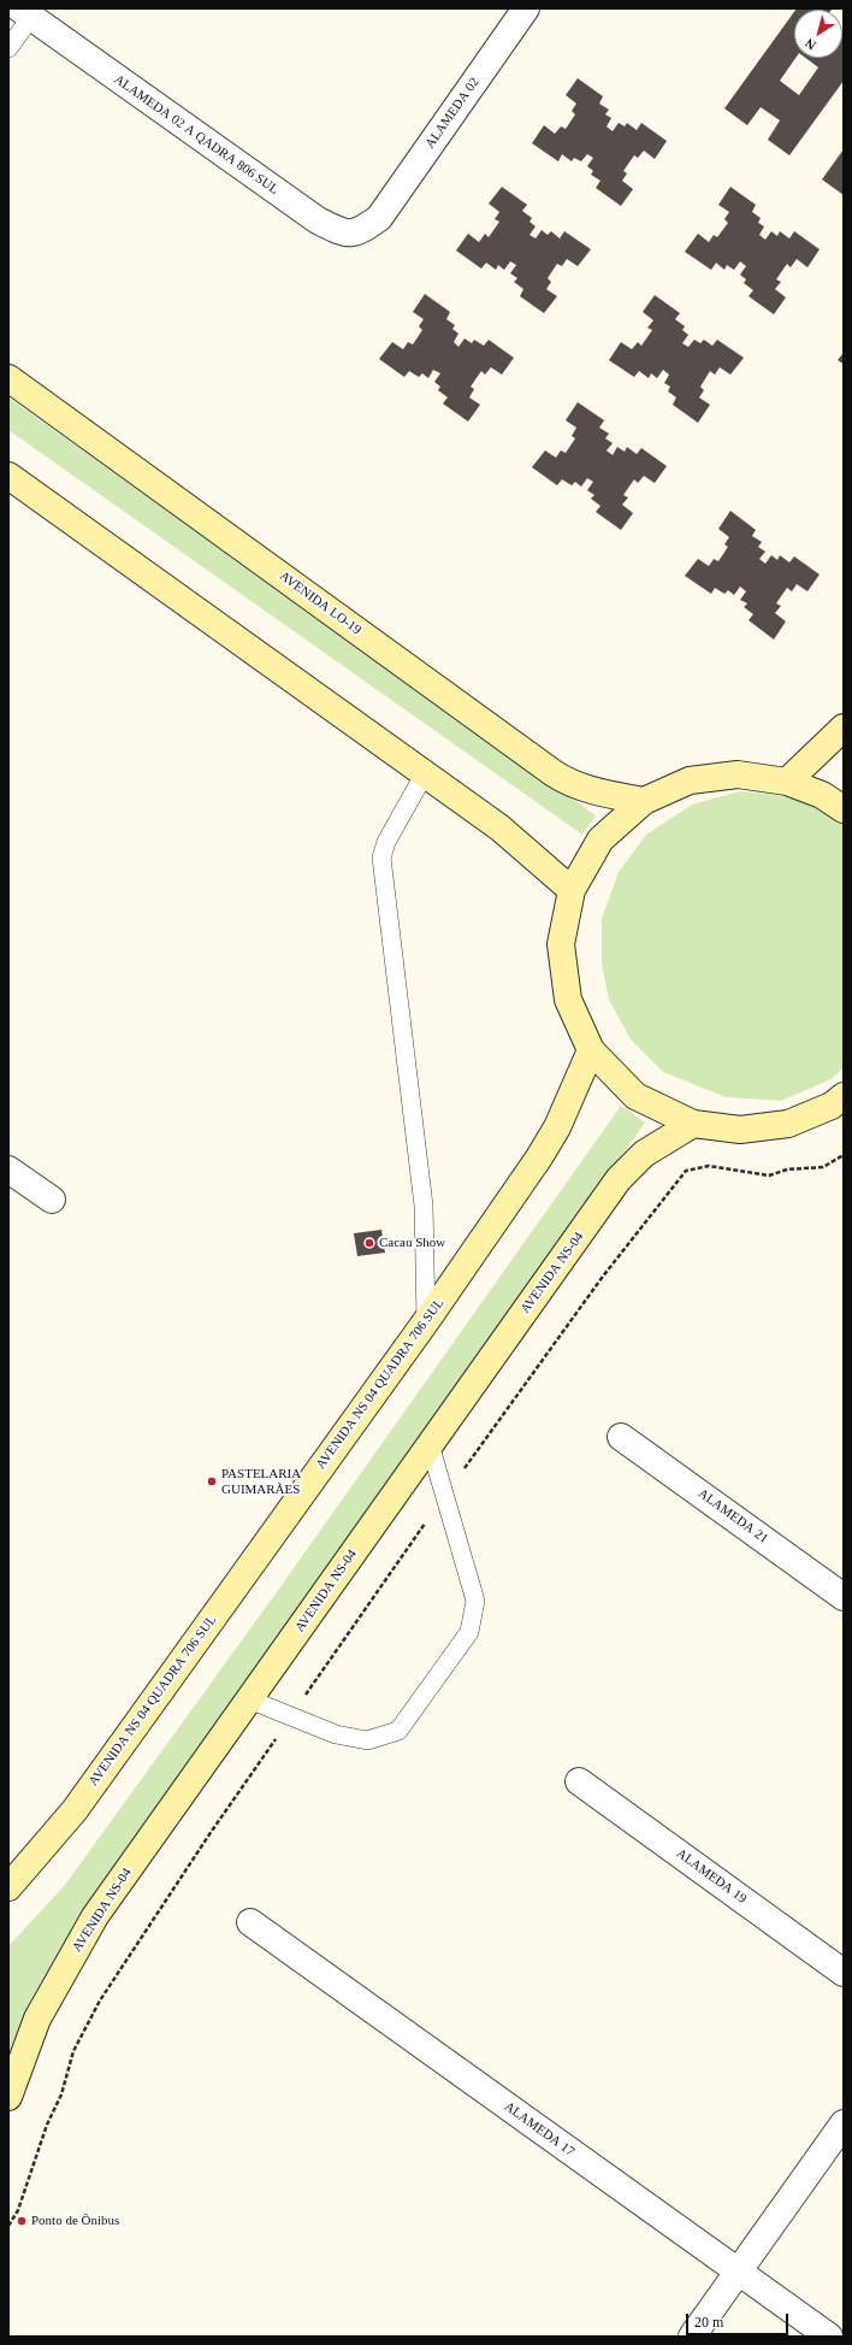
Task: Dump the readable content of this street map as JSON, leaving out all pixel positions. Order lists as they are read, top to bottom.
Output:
{
  "streets": {
    "street": [
      "ALAMEDA 02",
      "ALAMEDA 02 A QADRA 806 SUL",
      "AVENIDA LO-19",
      "AVENIDA NS-04",
      "AVENIDA NS 04 QUADRA 706 SUL",
      "ALAMEDA 21",
      "ALAMEDA 19",
      "ALAMEDA 17"
    ]
  },
  "crossings": [
    ["ALAMEDA 02", "ALAMEDA 02 A QADRA 806 SUL"]
  ],
  "places": ["Cacau Show", "PASTELARIA GUIMARÃES", "Ponto de Ônibus"],
  "scale_bar": "20 m",
  "north": "bottom left"
}
